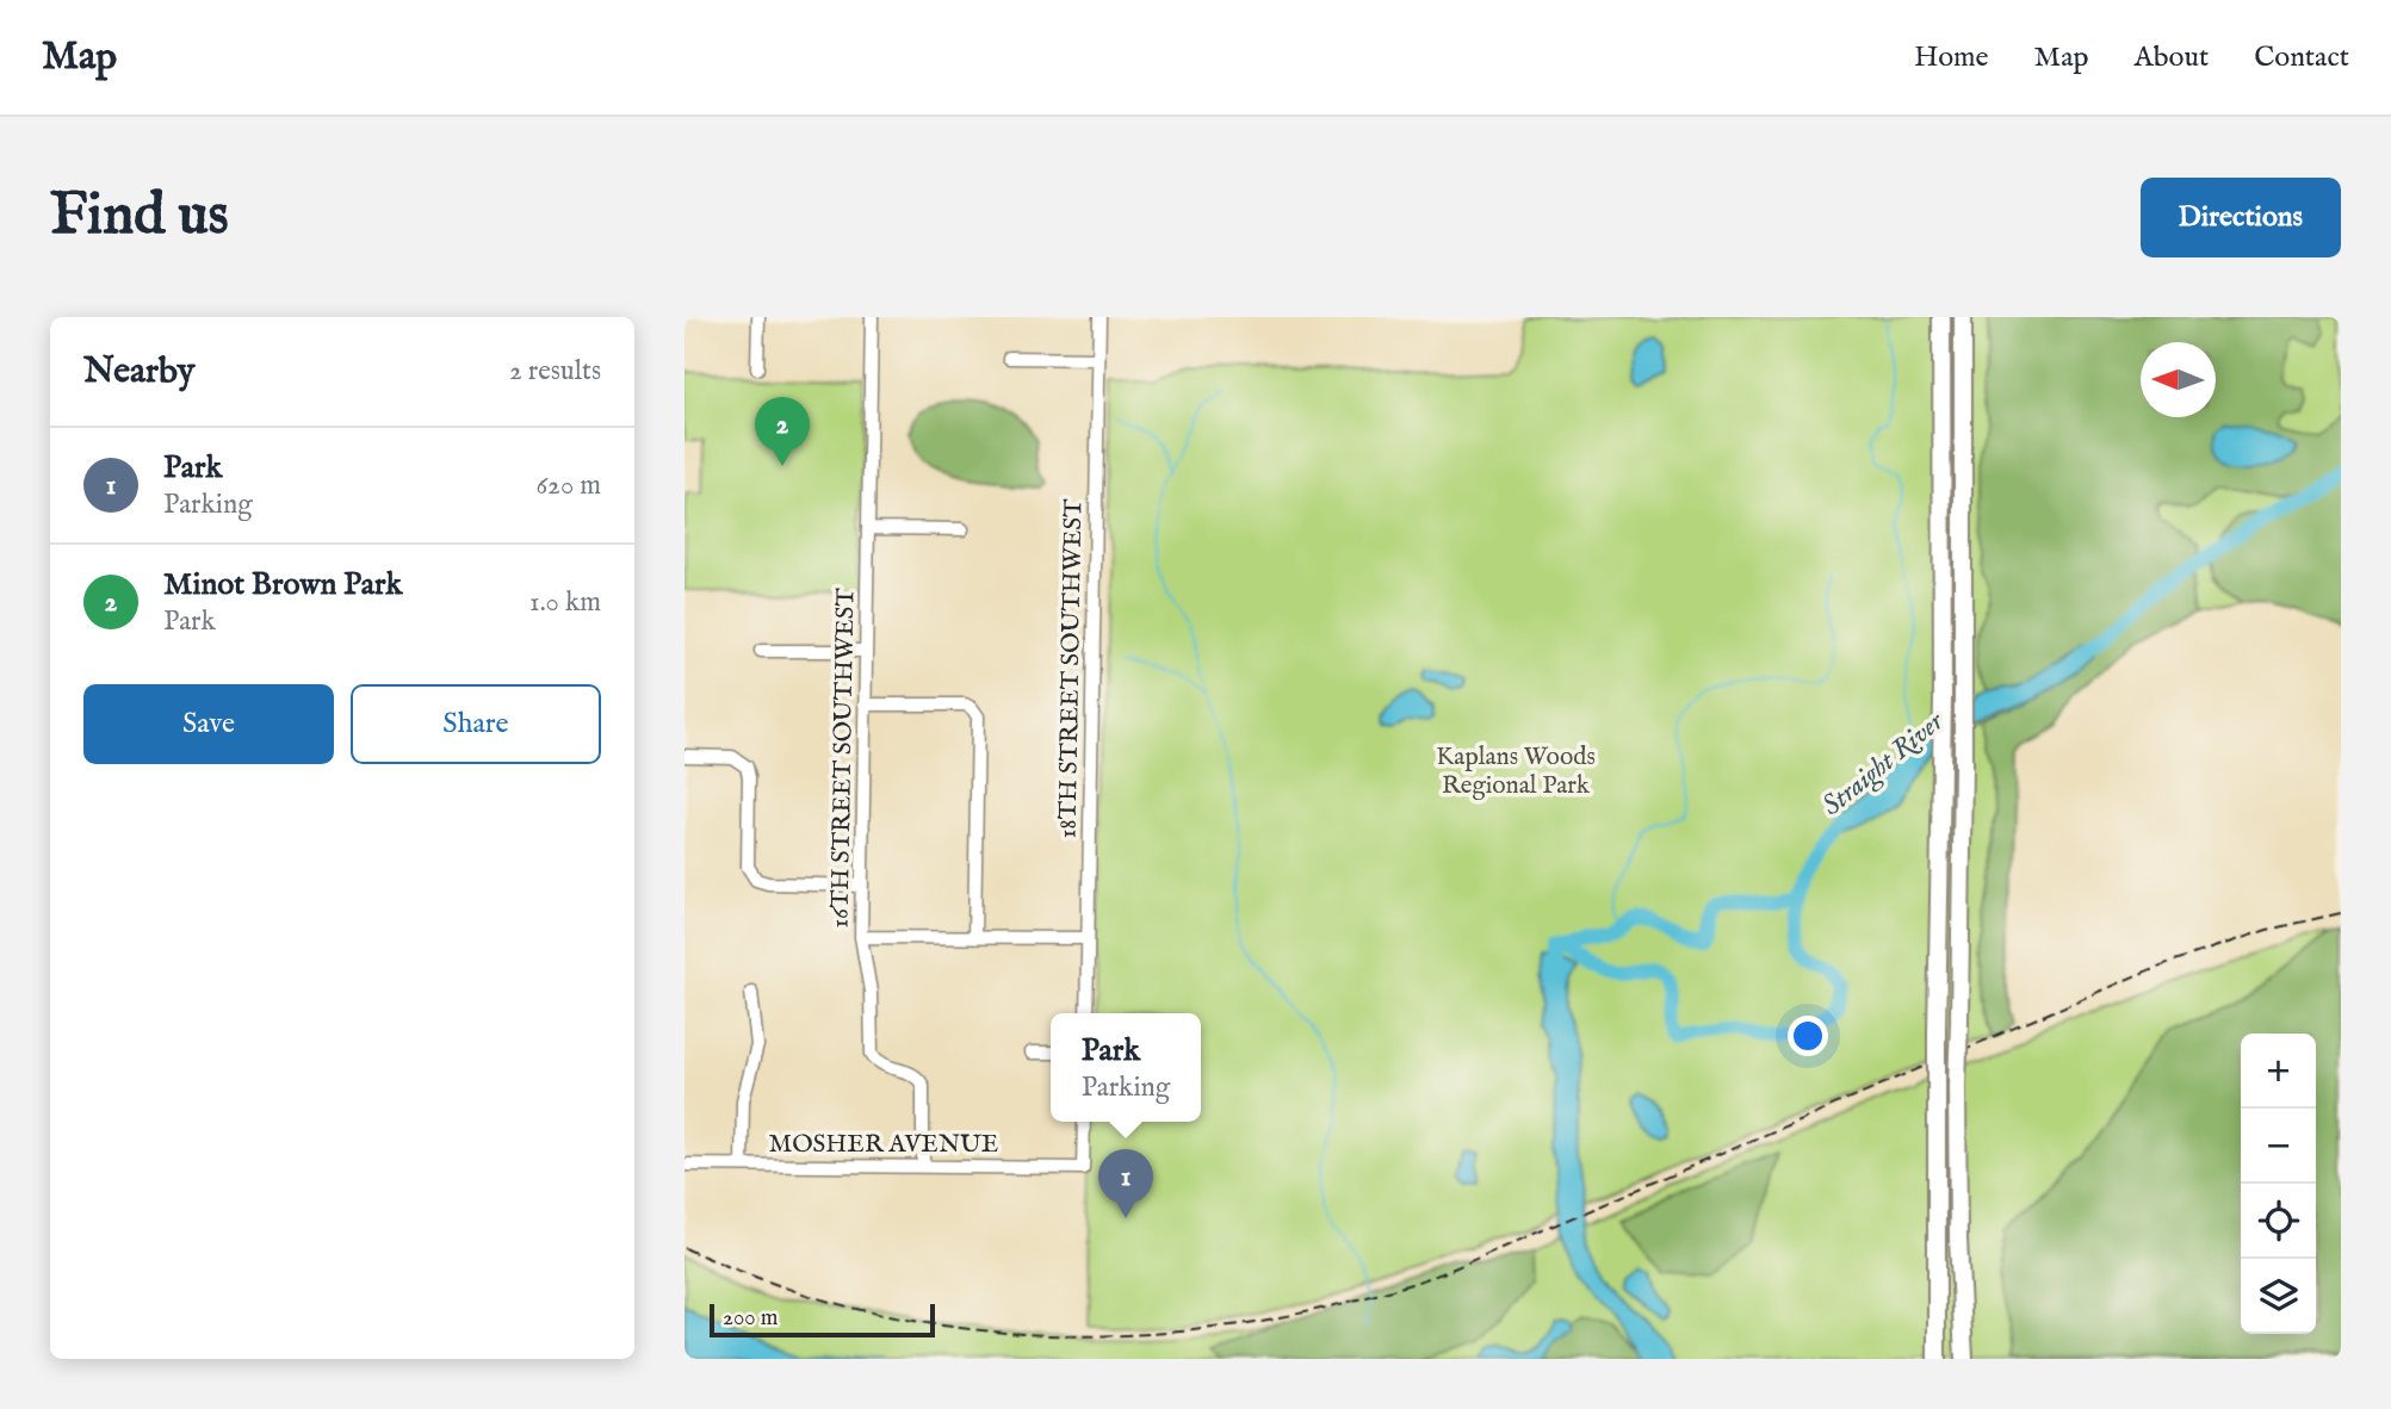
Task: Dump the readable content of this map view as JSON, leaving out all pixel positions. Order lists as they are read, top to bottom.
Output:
{
  "streets": {
    "street": ["18TH STREET SOUTHWEST", "16TH STREET SOUTHWEST", "MOSHER AVENUE"]
  },
  "crossings": [
    ["16TH STREET SOUTHWEST", "MOSHER AVENUE"]
  ],
  "water": ["Straight River"],
  "parks": ["Kaplans Woods Regional Park"],
  "scale_bar": "200 m",
  "north": "left",
  "page": {
    "header": "Map",
    "nav": [
      "Home",
      "Map",
      "About",
      "Contact"
    ],
    "buttons": [
      "Directions",
      ["Save", "Share"]
    ],
    "title": "Find us",
    "heading": ["Nearby", "2 results"],
    "pins": ["2", "1"],
    "list": [
      {
        "mark": "1",
        "name": "Park",
        "note": "Parking",
        "value": "620 m"
      },
      {
        "mark": "2",
        "name": "Minot Brown Park",
        "note": "Park",
        "value": "1.0 km"
      }
    ],
    "popup": ["Park", "Parking"],
    "map_buttons": ["+", "−"],
    "scale": "200 m"
  }
}
